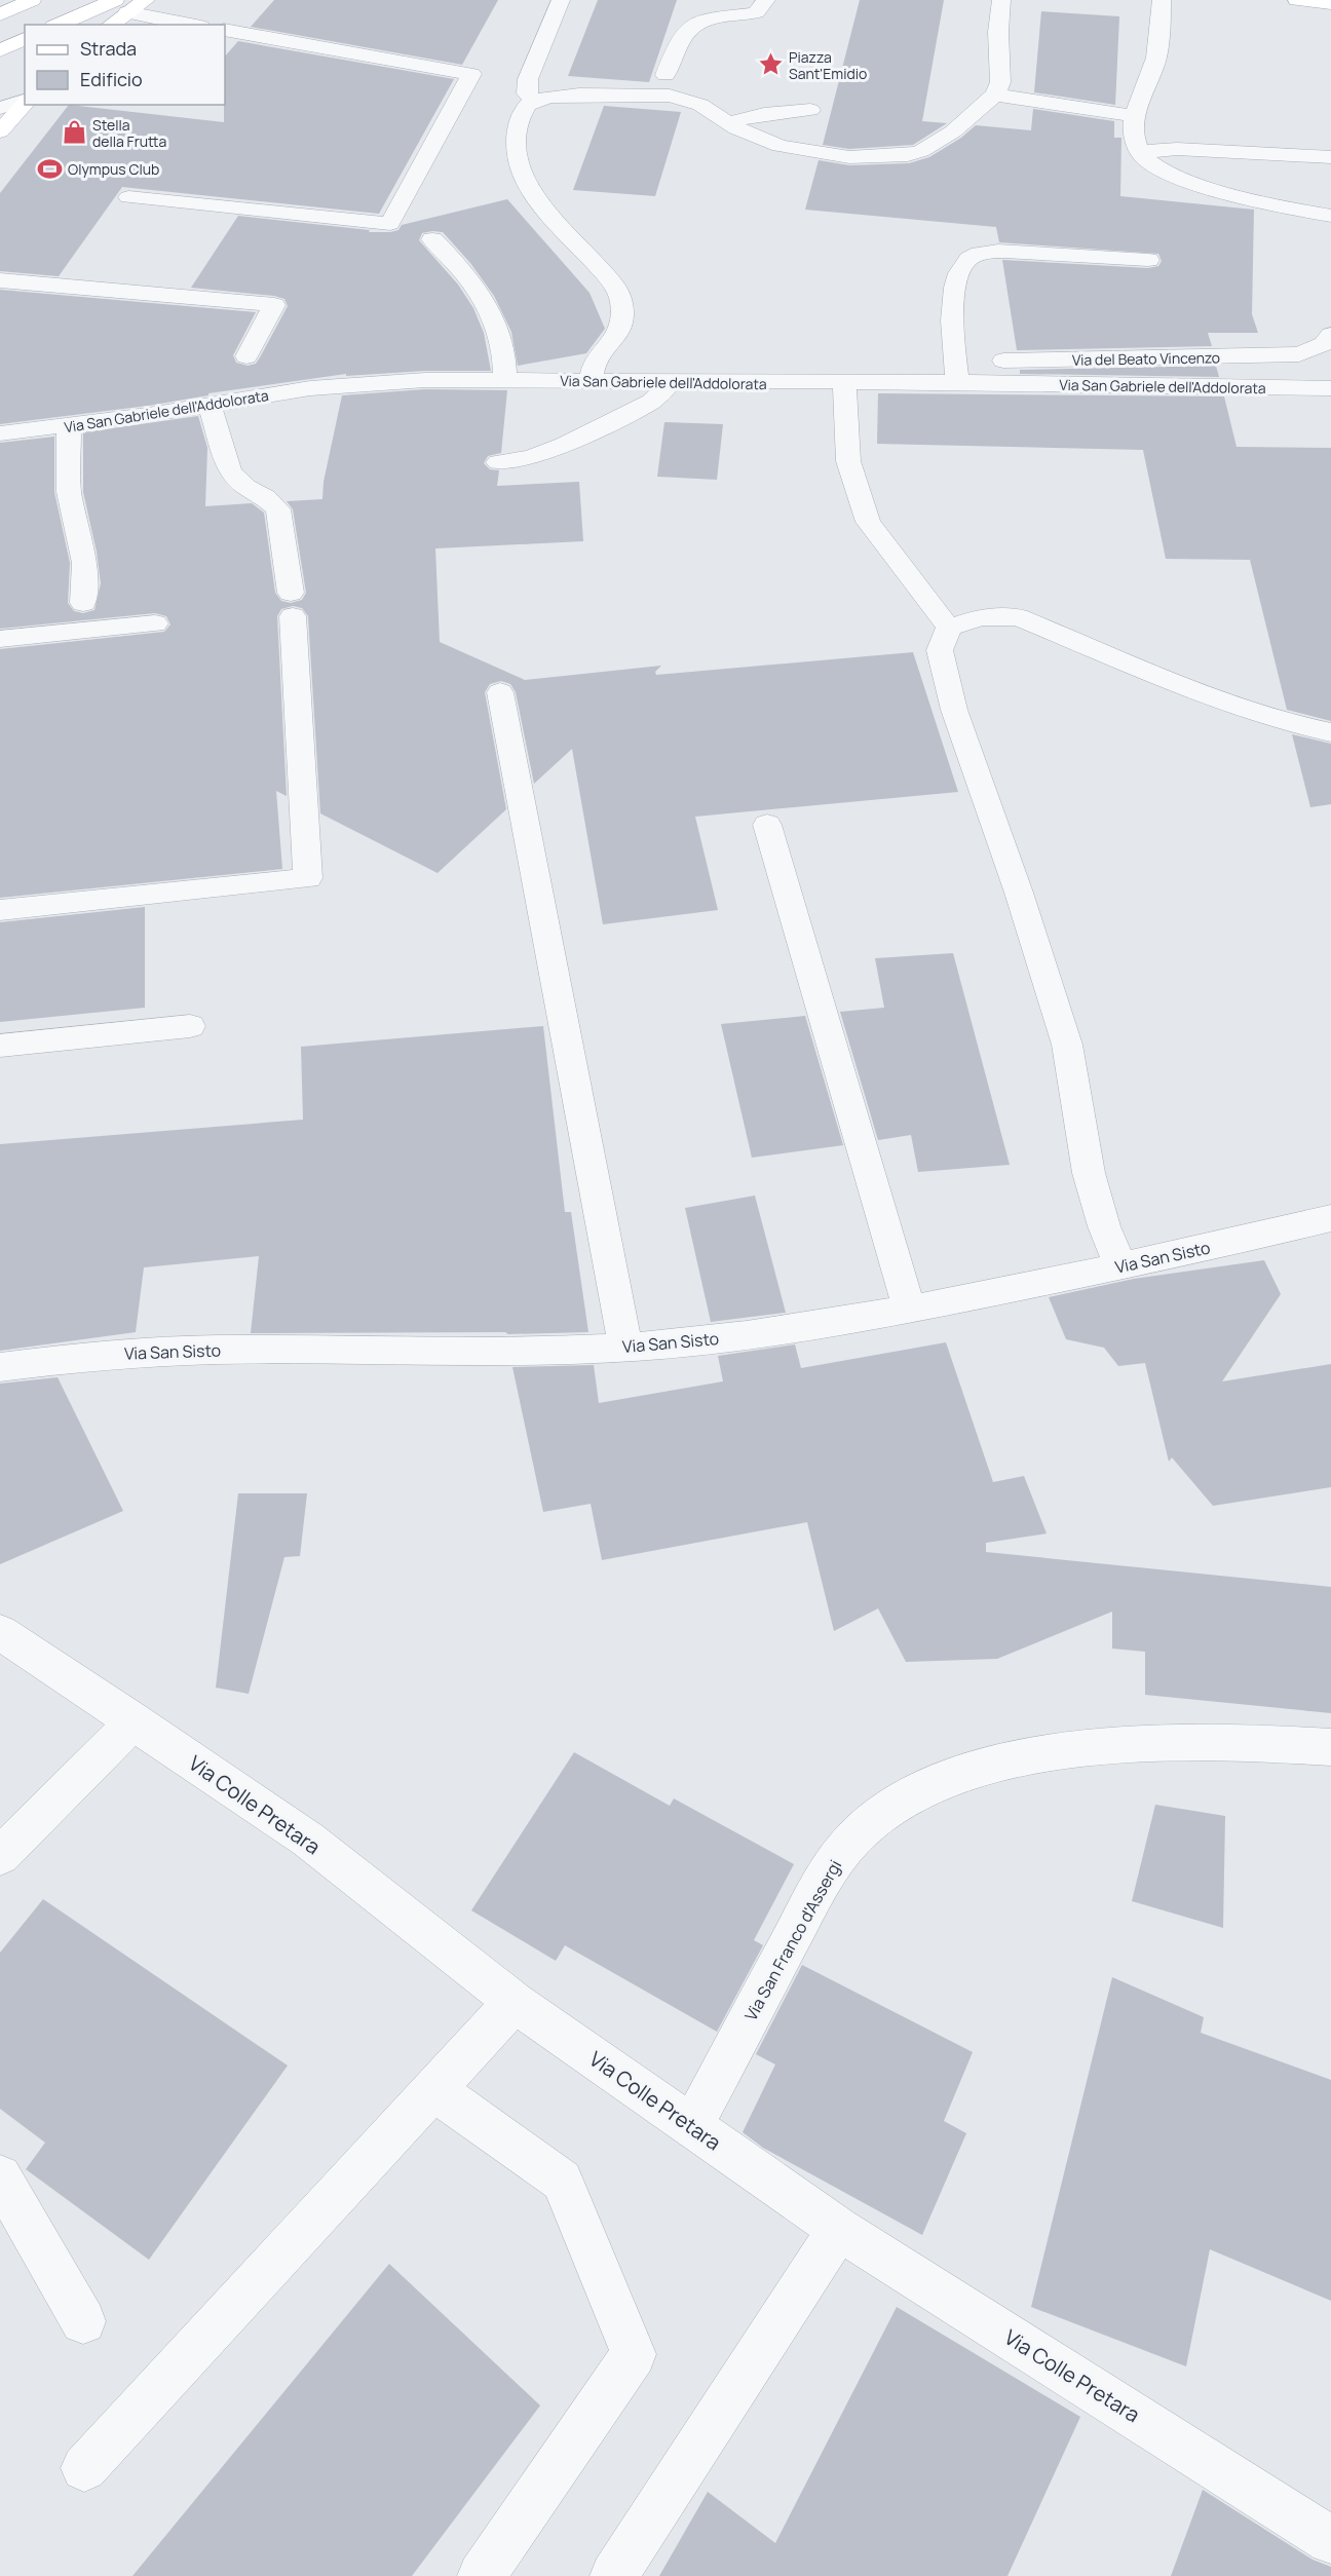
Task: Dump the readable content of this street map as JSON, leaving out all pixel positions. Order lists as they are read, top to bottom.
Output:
{
  "streets": {
    "street": [
      "Via del Beato Vincenzo",
      "Via San Gabriele dell'Addolorata",
      "Via San Sisto",
      "Via Colle Pretara",
      "Via San Franco d'Assergi"
    ]
  },
  "crossings": [
    ["Via del Beato Vincenzo", "Via San Gabriele dell'Addolorata"],
    ["Via Colle Pretara", "Via San Franco d'Assergi"]
  ],
  "places": {
    "place": ["Piazza Sant'Emidio"],
    "shop": ["Stella della Frutta"],
    "sports": ["Olympus Club"]
  },
  "legend": ["Strada", "Edificio"]
}
